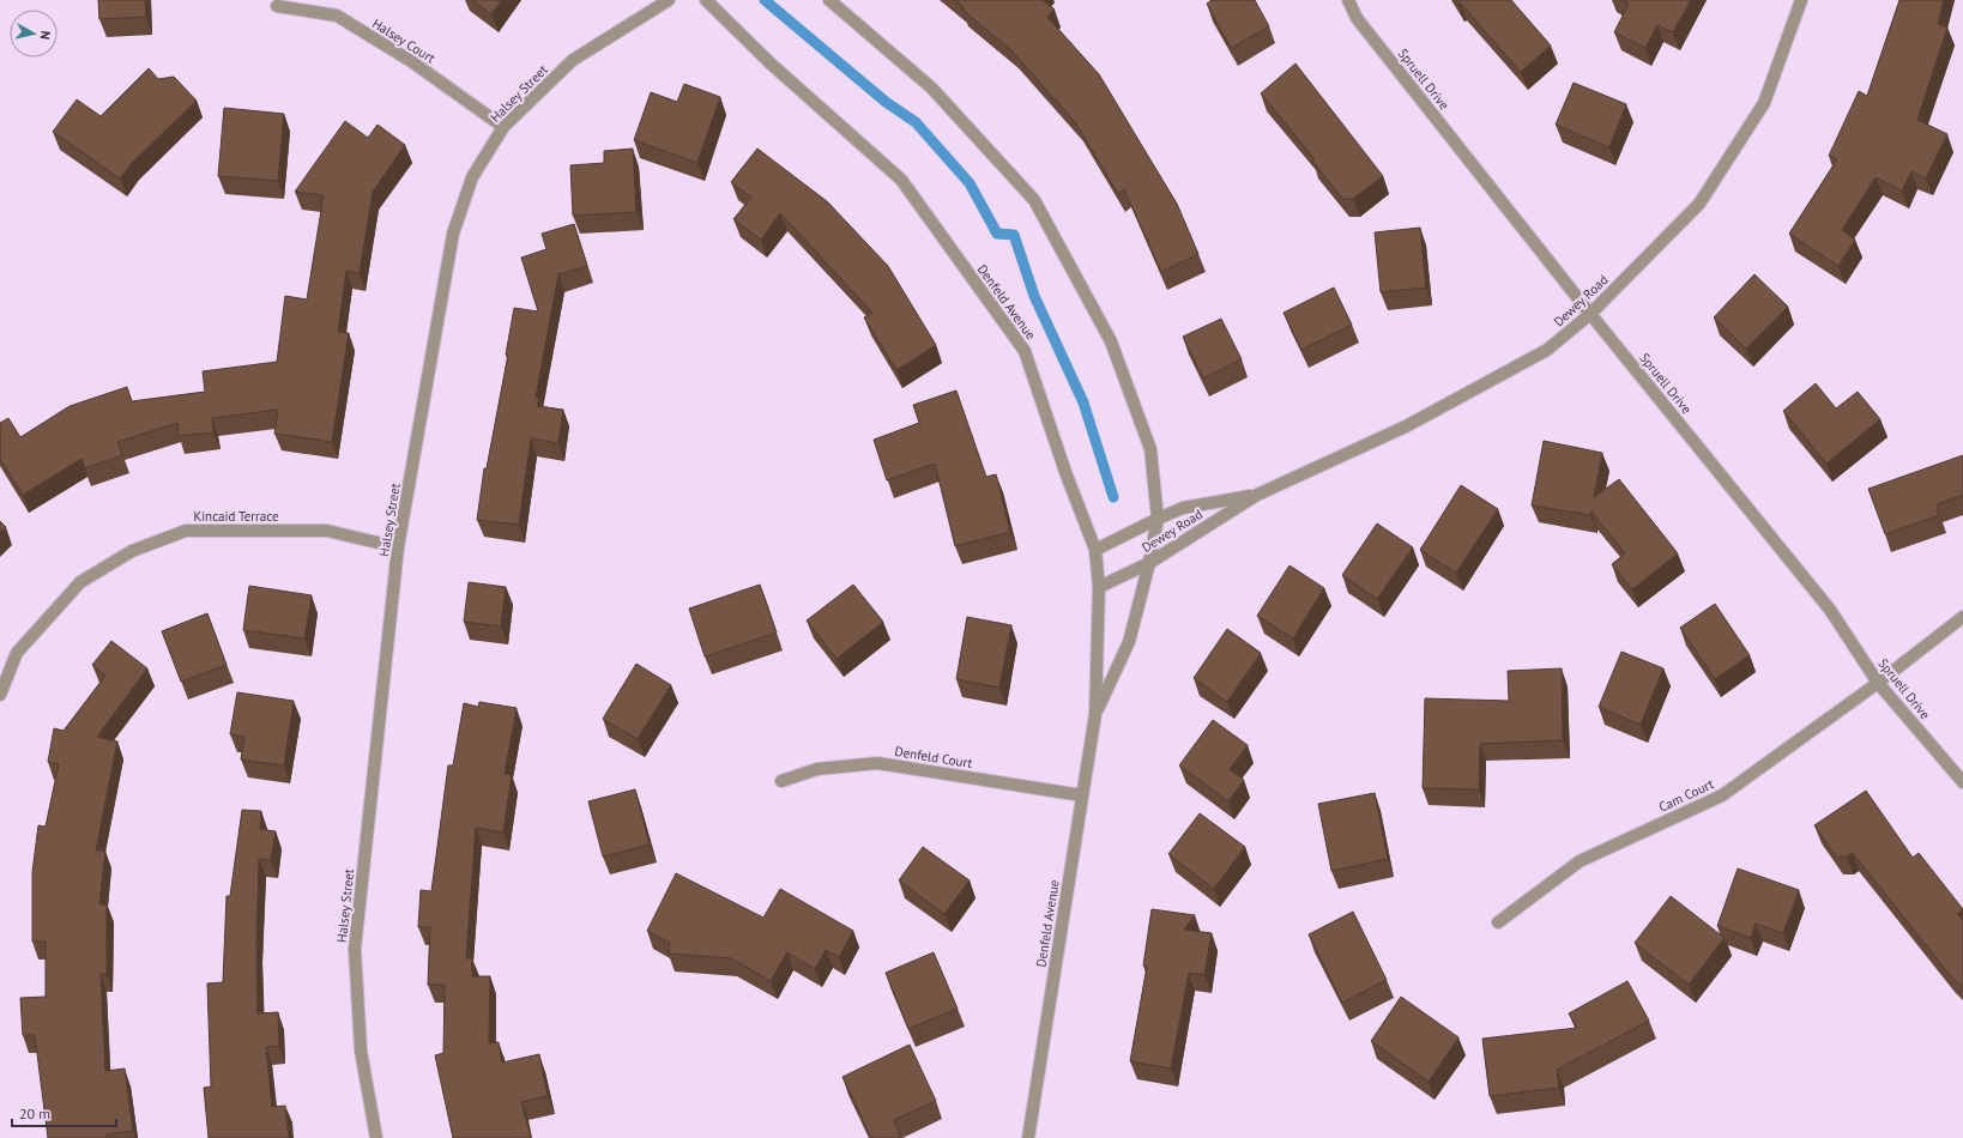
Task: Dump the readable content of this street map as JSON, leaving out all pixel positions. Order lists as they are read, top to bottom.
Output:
{
  "streets": {
    "street": [
      "Halsey Court",
      "Spruell Drive",
      "Halsey Street",
      "Dewey Road",
      "Denfeld Avenue",
      "Kincaid Terrace",
      "Denfeld Court",
      "Cam Court"
    ]
  },
  "crossings": [
    ["Halsey Court", "Halsey Street"],
    ["Spruell Drive", "Dewey Road"],
    ["Spruell Drive", "Cam Court"],
    ["Halsey Street", "Kincaid Terrace"],
    ["Dewey Road", "Denfeld Avenue"],
    ["Denfeld Avenue", "Denfeld Court"]
  ],
  "scale_bar": "20 m",
  "north": "right"
}
